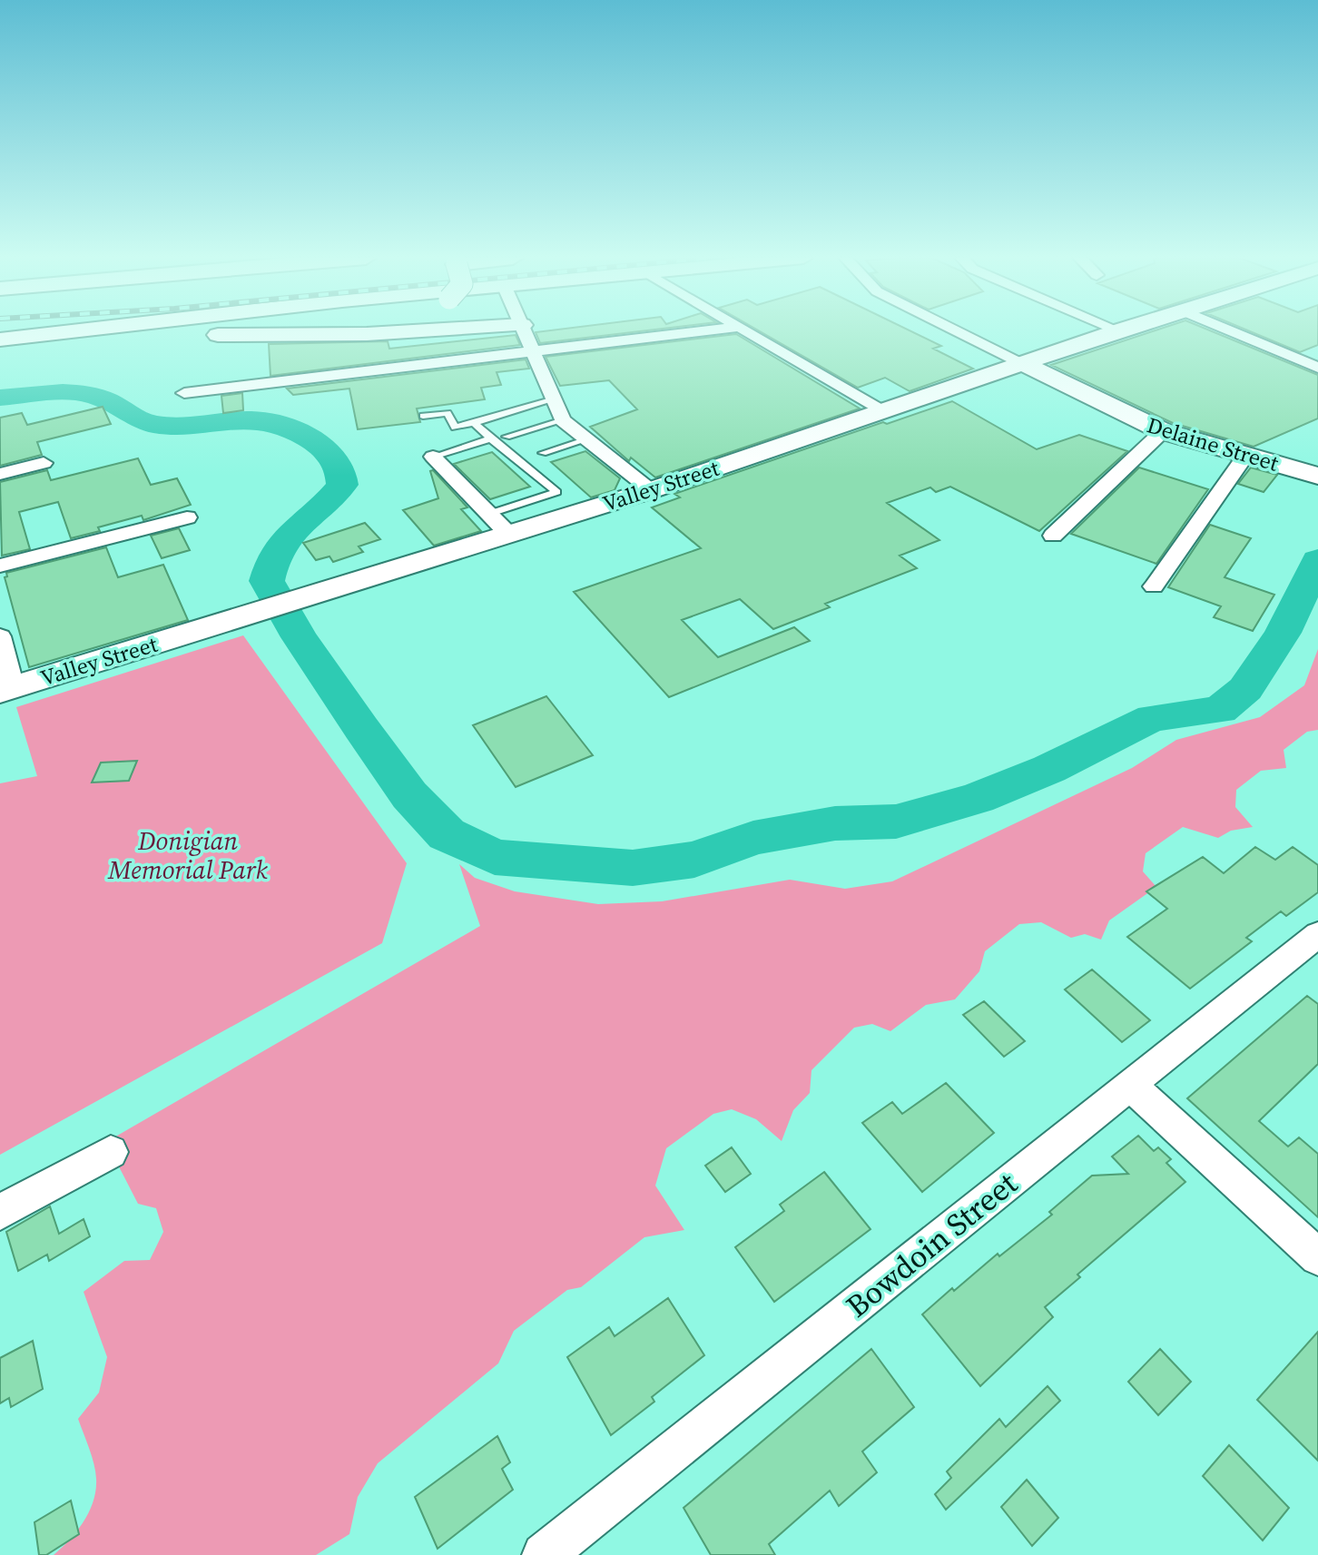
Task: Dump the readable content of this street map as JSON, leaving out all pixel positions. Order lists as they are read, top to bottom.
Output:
{
  "streets": {
    "main road": ["Delaine Street", "Valley Street"],
    "street": ["Bowdoin Street"]
  },
  "crossings": [
    ["Delaine Street", "Valley Street"]
  ],
  "parks": ["Donigian Memorial Park"]
}
